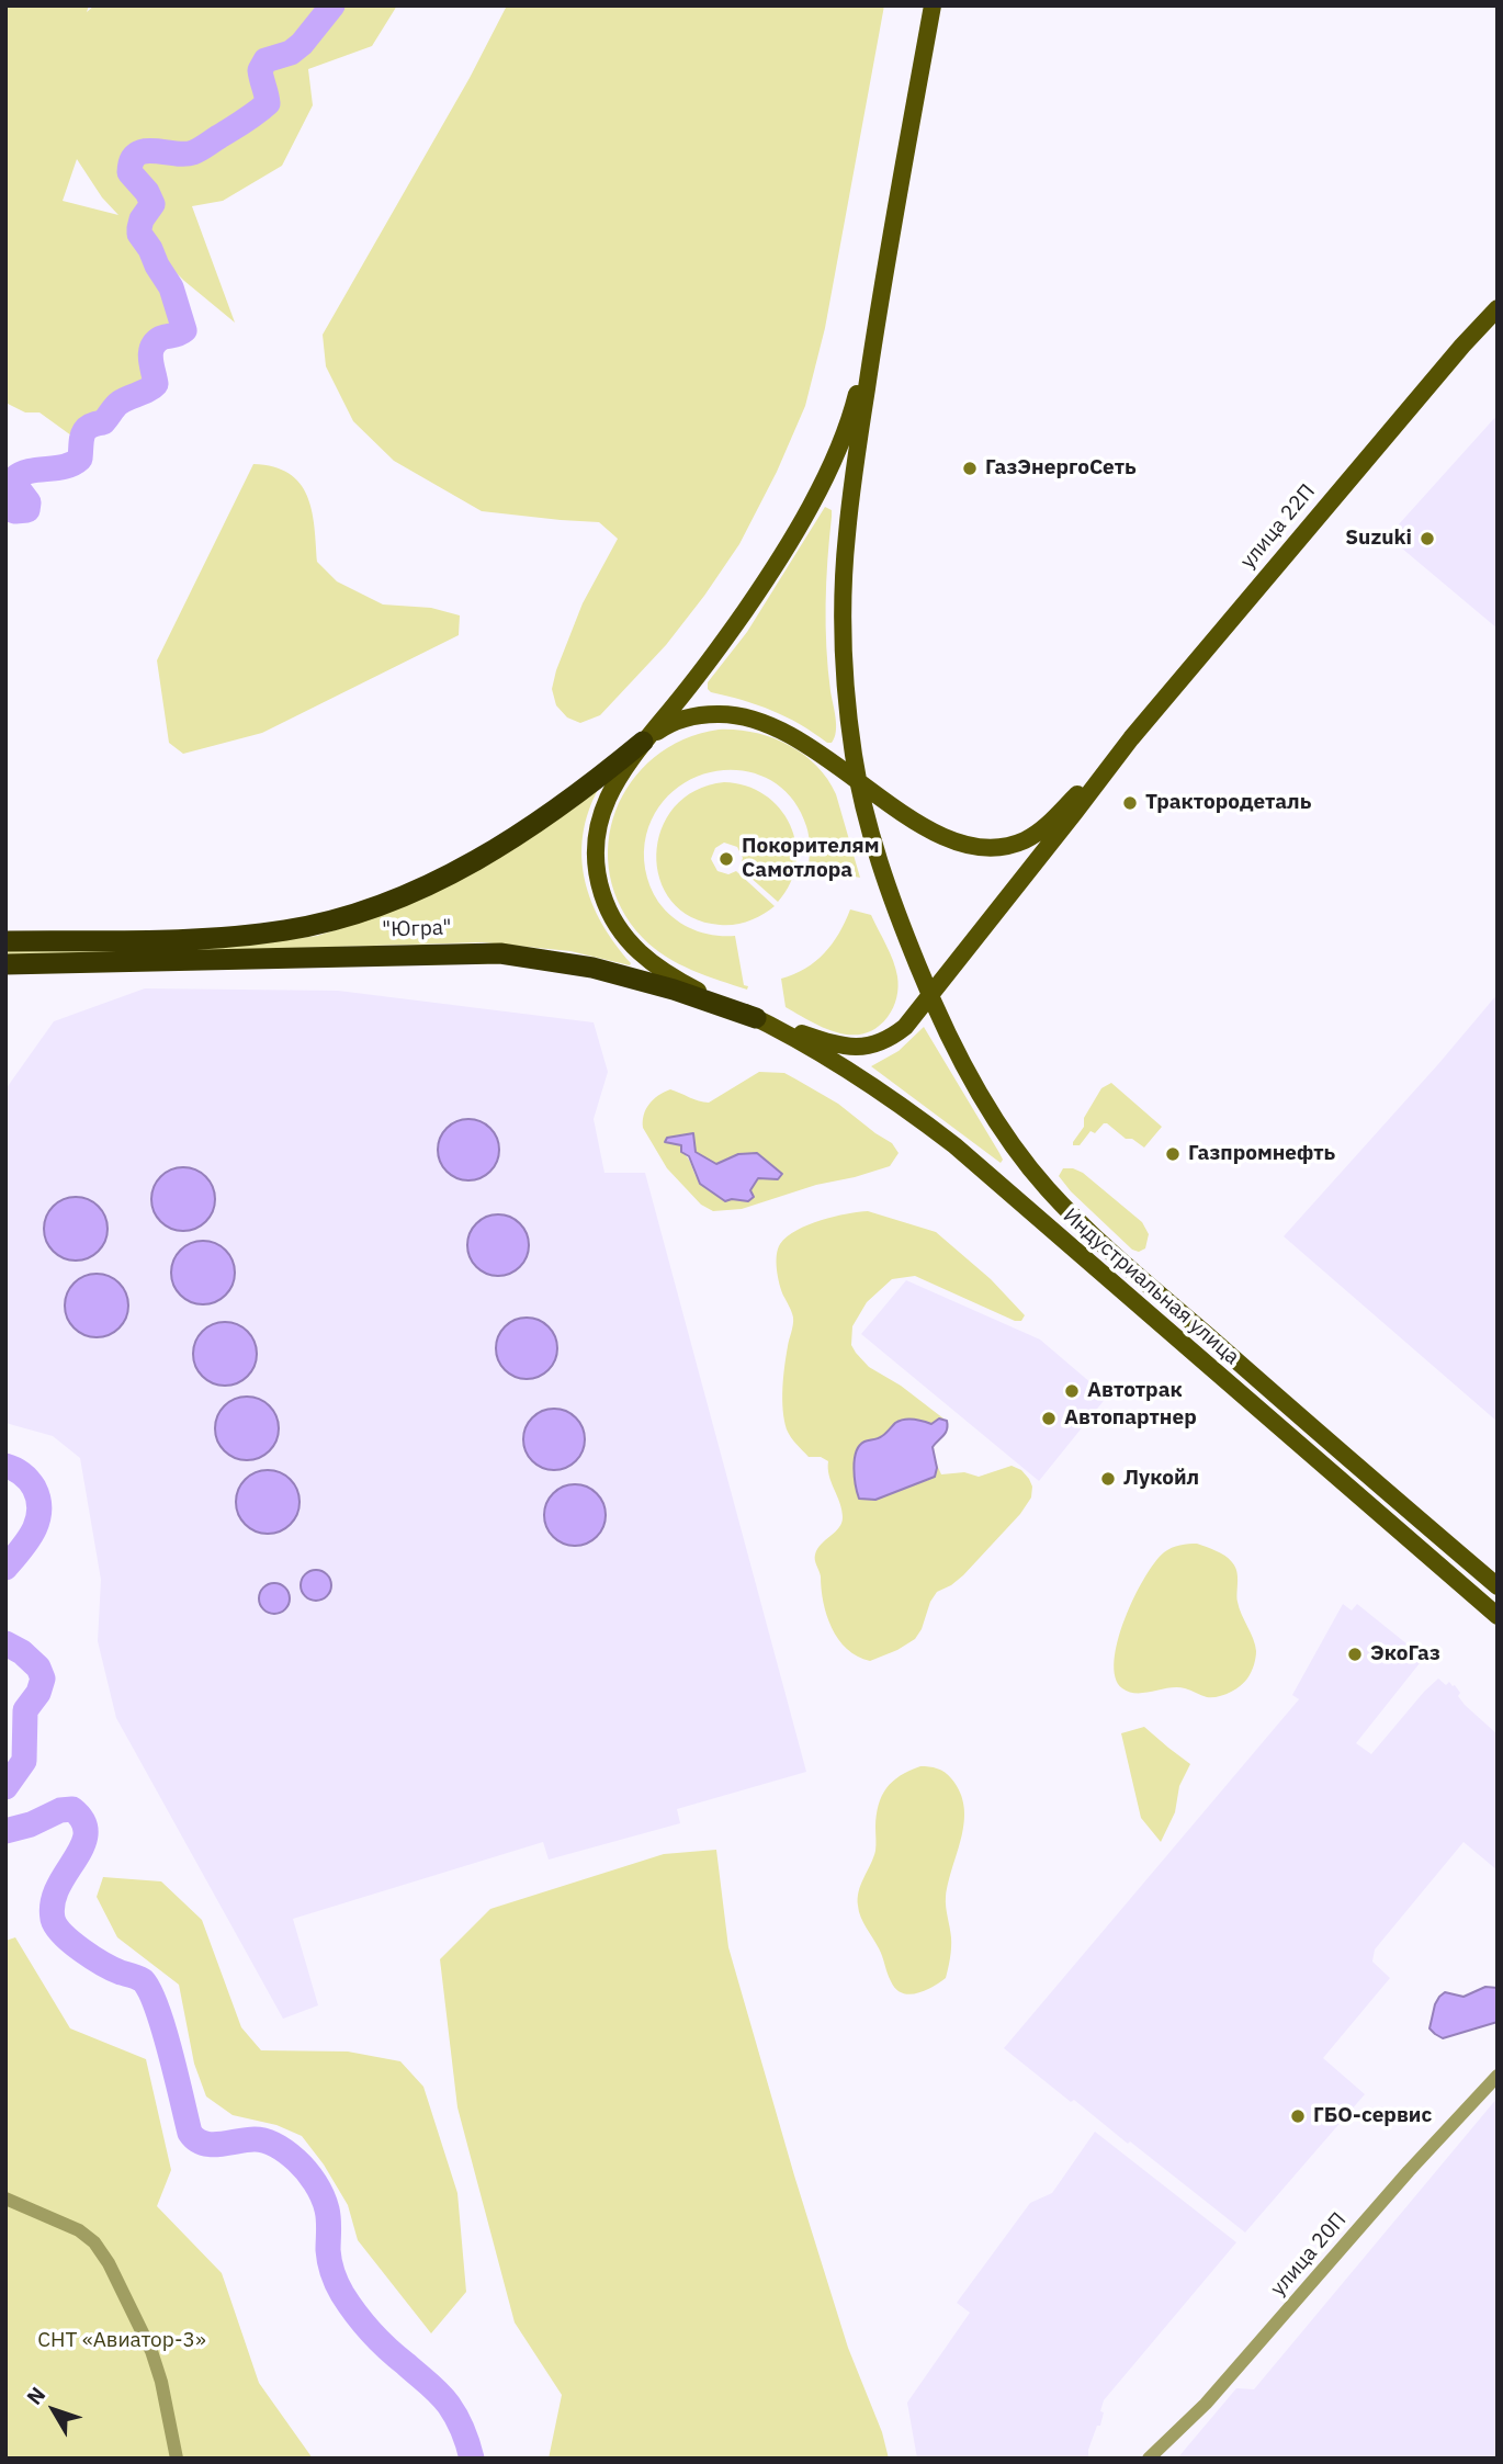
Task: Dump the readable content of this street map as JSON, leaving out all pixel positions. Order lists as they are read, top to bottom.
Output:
{
  "streets": {
    "highway": ["\"Югра\""],
    "main road": ["улица 22П", "Индустриальная улица"],
    "street": ["улица 20П"]
  },
  "crossings": [
    ["улица 22П", "\"Югра\""],
    ["улица 22П", "Индустриальная улица"],
    ["\"Югра\"", "Индустриальная улица"]
  ],
  "parks": ["СНТ «Авиатор-3»"],
  "places": [
    "ГазЭнергоСеть",
    "Suzuki",
    "Трактородеталь",
    "Покорителям Самотлора",
    "Газпромнефть",
    "Автотрак",
    "Автопартнер",
    "Лукойл",
    "ЭкоГаз",
    "ГБО-сервис"
  ],
  "north": "top left"
}
